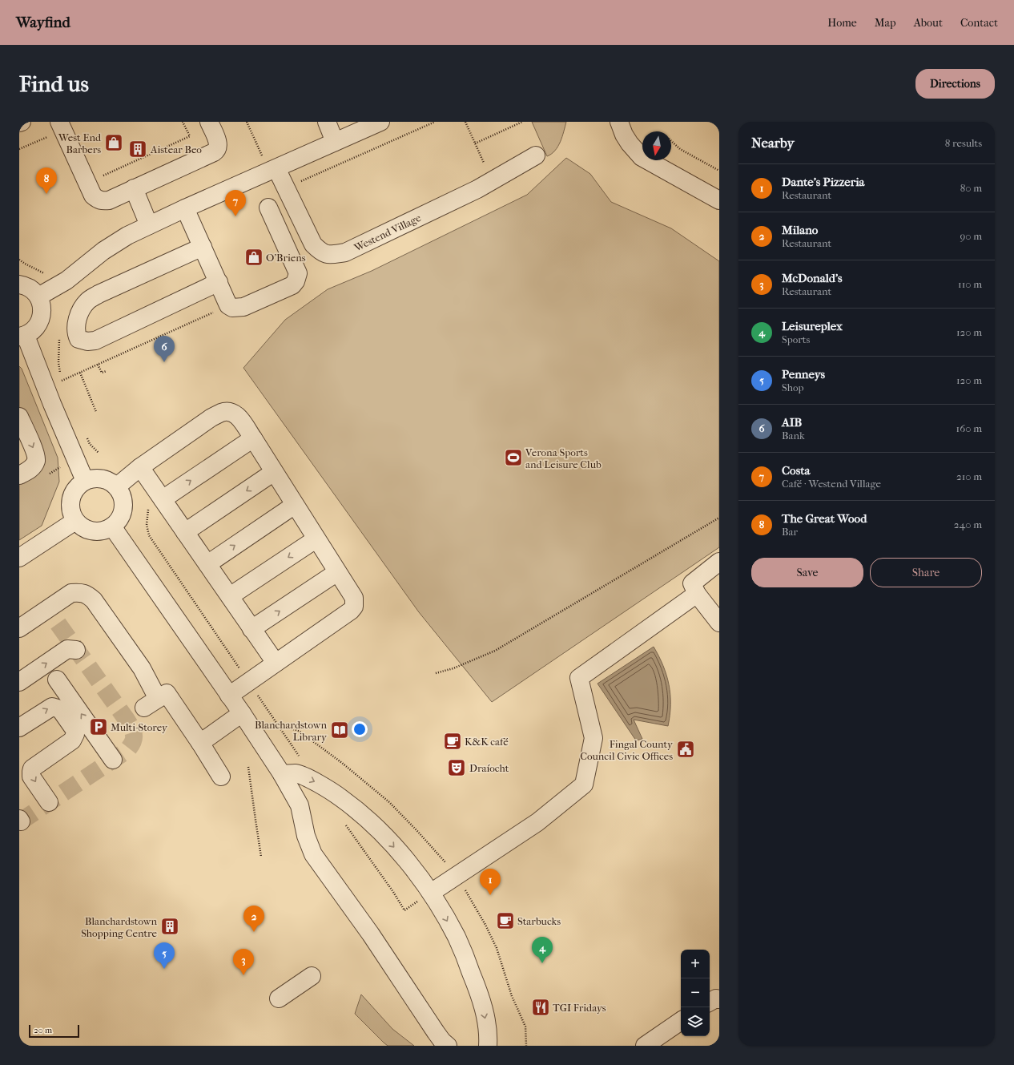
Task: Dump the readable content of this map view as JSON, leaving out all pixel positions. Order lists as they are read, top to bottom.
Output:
{
  "streets": {
    "street": ["Westend Village"]
  },
  "places": {
    "shop": ["West End Barbers", "O'Briens"],
    "building": ["Aistear Beo", "Blanchardstown Shopping Centre"],
    "sports": ["Verona Sports and Leisure Club"],
    "parking": ["Multi-Storey"],
    "library": ["Blanchardstown Library"],
    "cafe": ["K&K café", "Starbucks"],
    "public building": ["Fingal County Council Civic Offices"],
    "theatre": ["Draíocht"],
    "restaurant": ["TGI Fridays"]
  },
  "scale_bar": "20 m",
  "north": "bottom",
  "page": {
    "header": "Wayfind",
    "nav": [
      "Home",
      "Map",
      "About",
      "Contact"
    ],
    "buttons": [
      "Directions",
      ["Save", "Share"]
    ],
    "title": "Find us",
    "heading": ["Nearby", "8 results"],
    "list": [
      {
        "mark": "1",
        "name": "Dante's Pizzeria",
        "note": "Restaurant",
        "value": "80 m"
      },
      {
        "mark": "2",
        "name": "Milano",
        "note": "Restaurant",
        "value": "90 m"
      },
      {
        "mark": "3",
        "name": "McDonald's",
        "note": "Restaurant",
        "value": "110 m"
      },
      {
        "mark": "4",
        "name": "Leisureplex",
        "note": "Sports",
        "value": "120 m"
      },
      {
        "mark": "5",
        "name": "Penneys",
        "note": "Shop",
        "value": "120 m"
      },
      {
        "mark": "6",
        "name": "AIB",
        "note": "Bank",
        "value": "160 m"
      },
      {
        "mark": "7",
        "name": "Costa",
        "note": "Café · Westend Village",
        "value": "210 m"
      },
      {
        "mark": "8",
        "name": "The Great Wood",
        "note": "Bar",
        "value": "240 m"
      }
    ],
    "pins": [
      "8",
      "7",
      "6",
      "1",
      "2",
      "4",
      "5",
      "3"
    ],
    "map_buttons": ["+", "−"],
    "scale": "20 m"
  }
}
